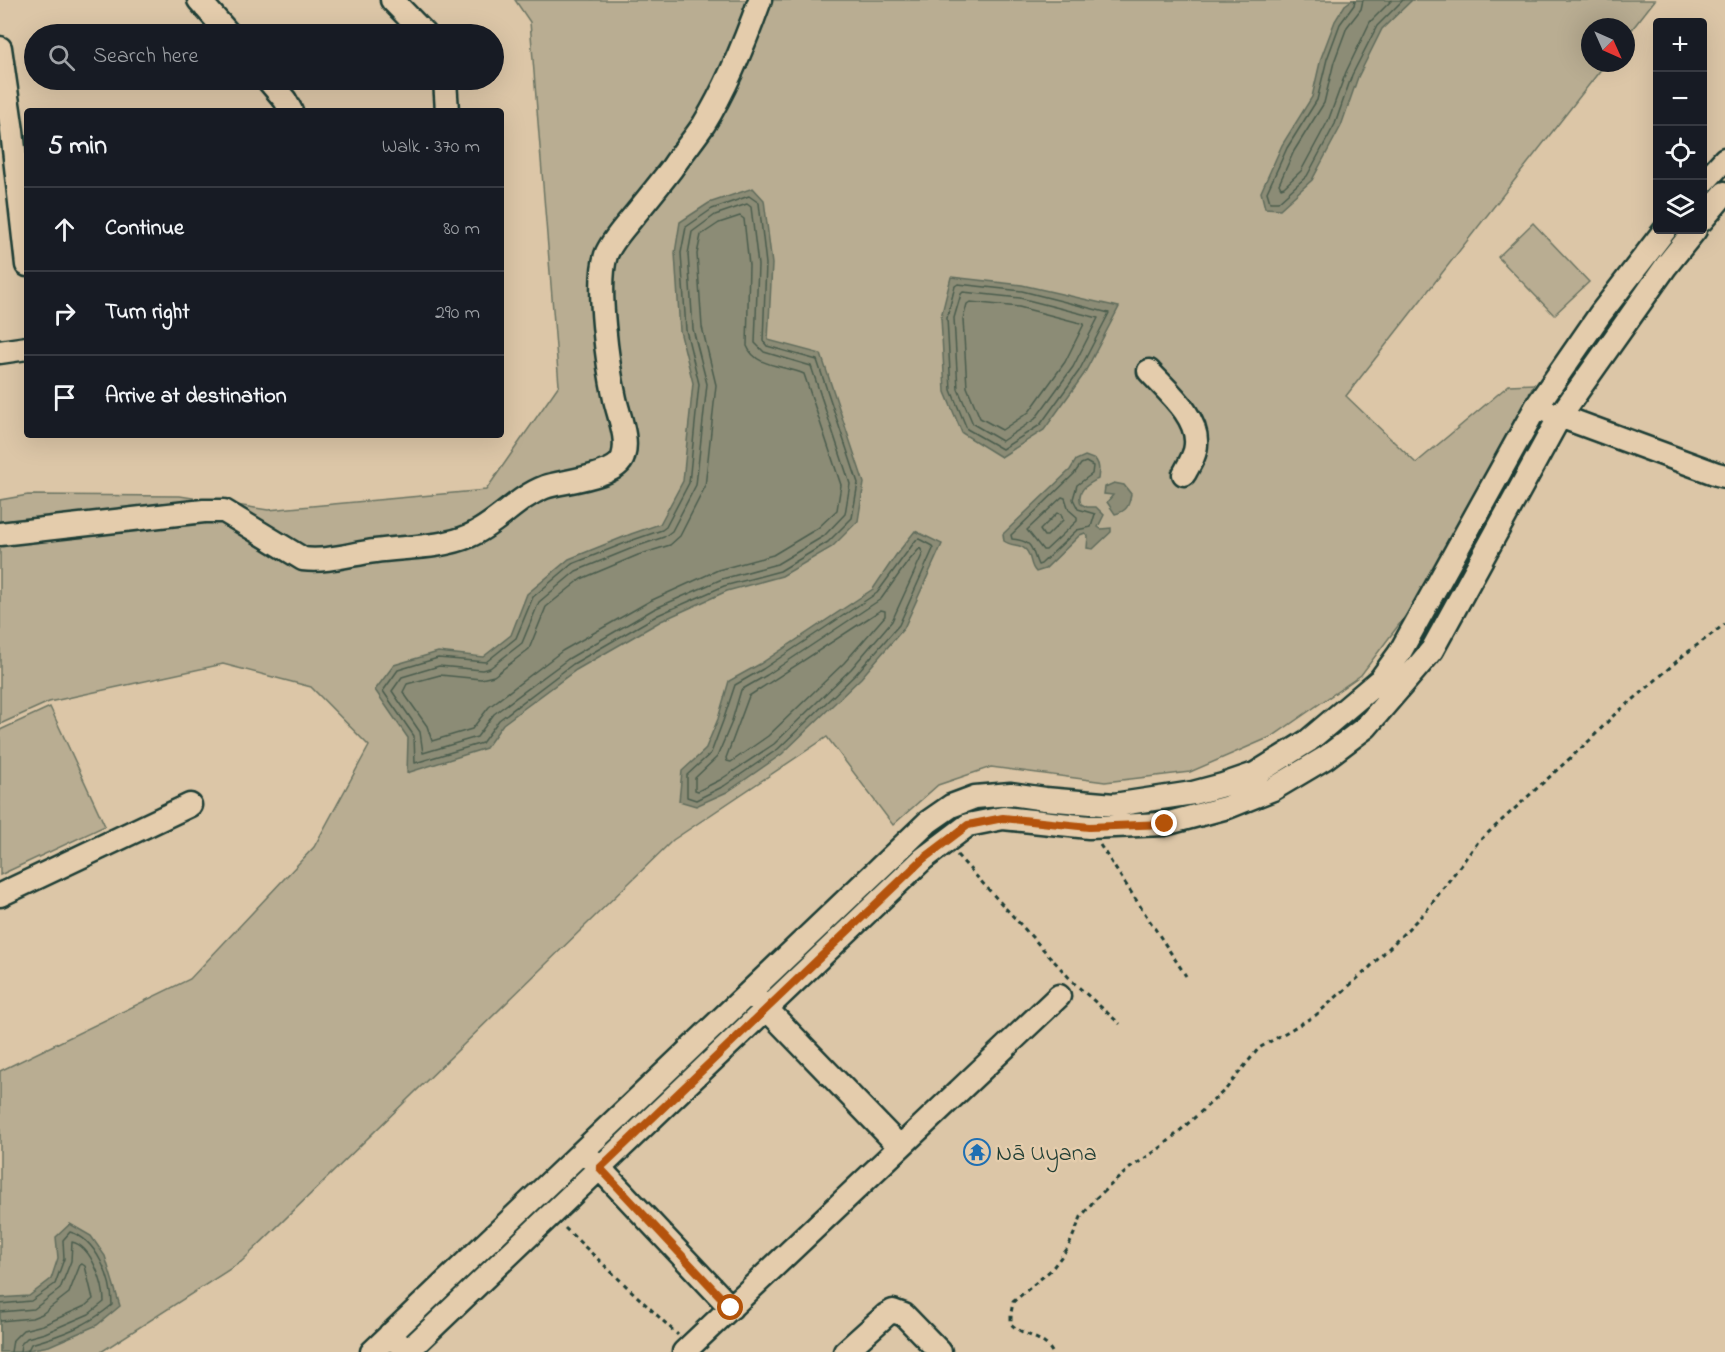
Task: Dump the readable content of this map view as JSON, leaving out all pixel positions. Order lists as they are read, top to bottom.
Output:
{
  "places": {
    "temple": ["Nā Uyana"]
  },
  "north": "bottom right",
  "page": {
    "map_buttons": ["+", "−"],
    "search": "Search here",
    "heading": ["5 min", "Walk · 370 m"],
    "list": [
      ["Continue", "80 m"],
      ["Turn right", "290 m"],
      "Arrive at destination"
    ]
  }
}
